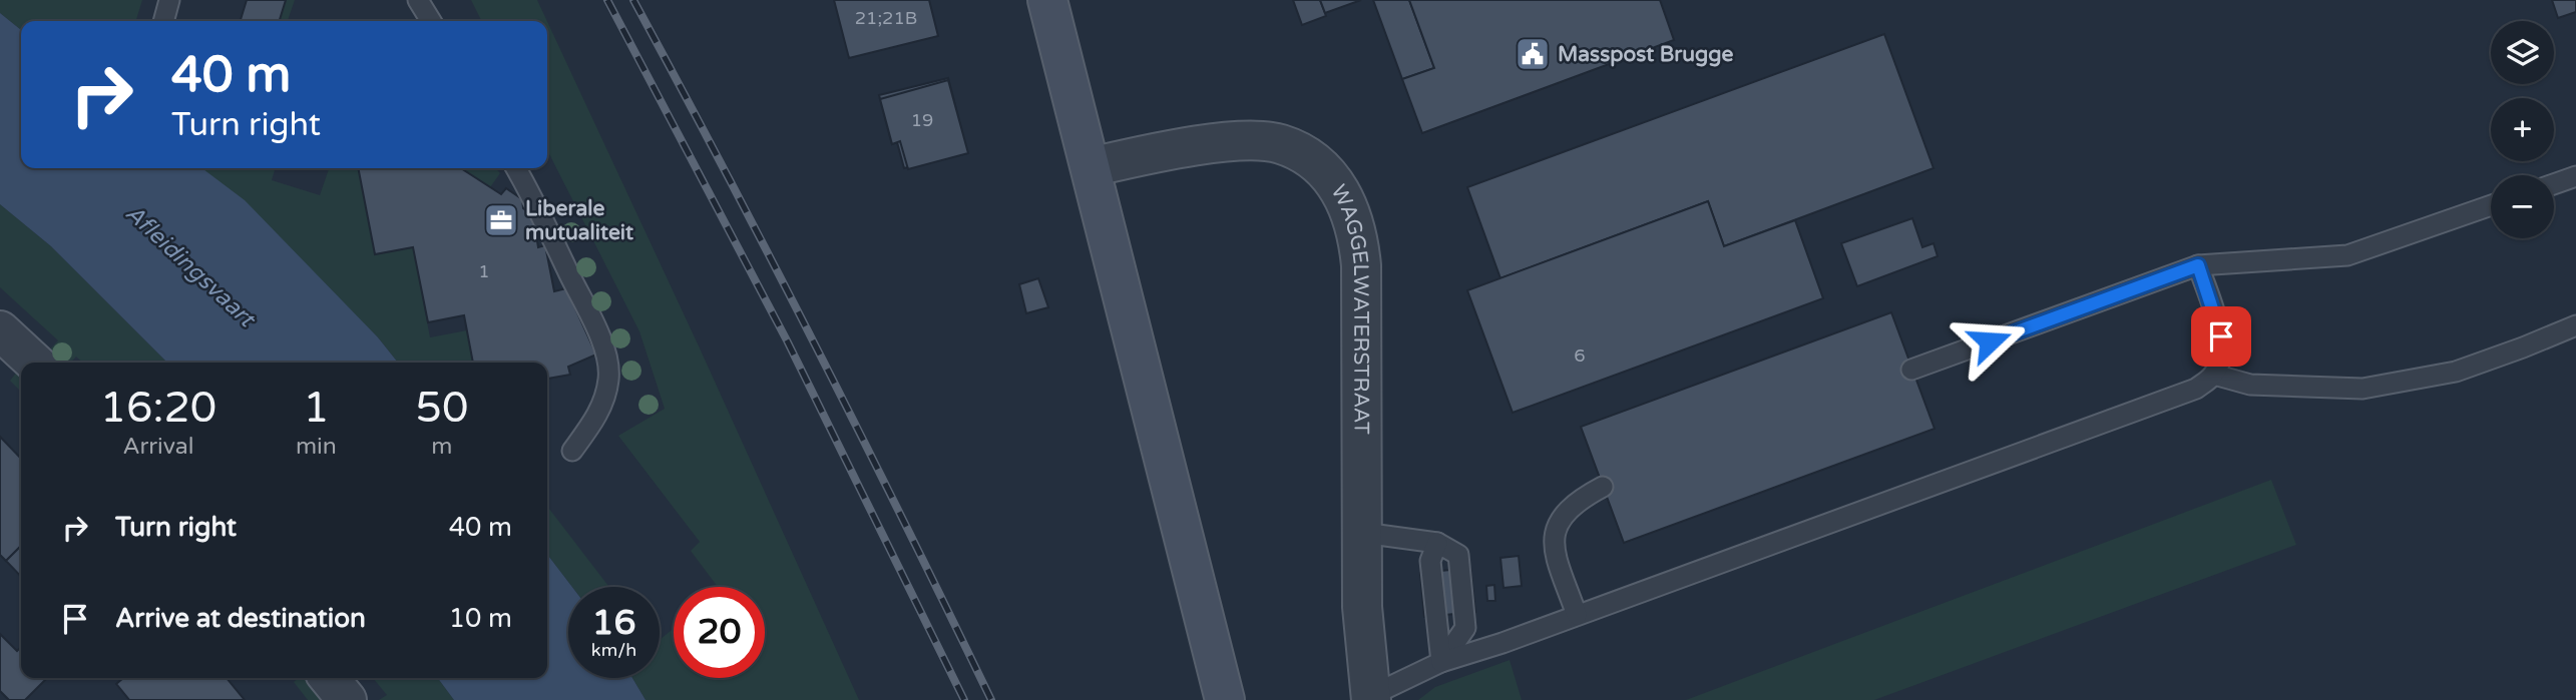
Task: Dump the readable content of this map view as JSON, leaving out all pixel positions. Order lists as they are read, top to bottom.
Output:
{
  "streets": {
    "street": ["WAGGELWATERSTRAAT"]
  },
  "water": ["Afleidingsvaart"],
  "places": {
    "public building": ["Masspost Brugge"],
    "office": ["Liberale mutualiteit"]
  },
  "house_numbers": [
    "21;21B",
    "19",
    "1",
    "6"
  ],
  "page": {
    "map_buttons": ["+", "−"],
    "turn": ["40 m", "Turn right"],
    "eta": [
      "16:20",
      "Arrival",
      "1",
      "min",
      "50",
      "m"
    ],
    "list": [
      {
        "name": "Turn right",
        "value": "40 m"
      },
      {
        "name": "Arrive at destination",
        "value": "10 m"
      }
    ],
    "speed": "16 km/h",
    "limit": "20"
  }
}
